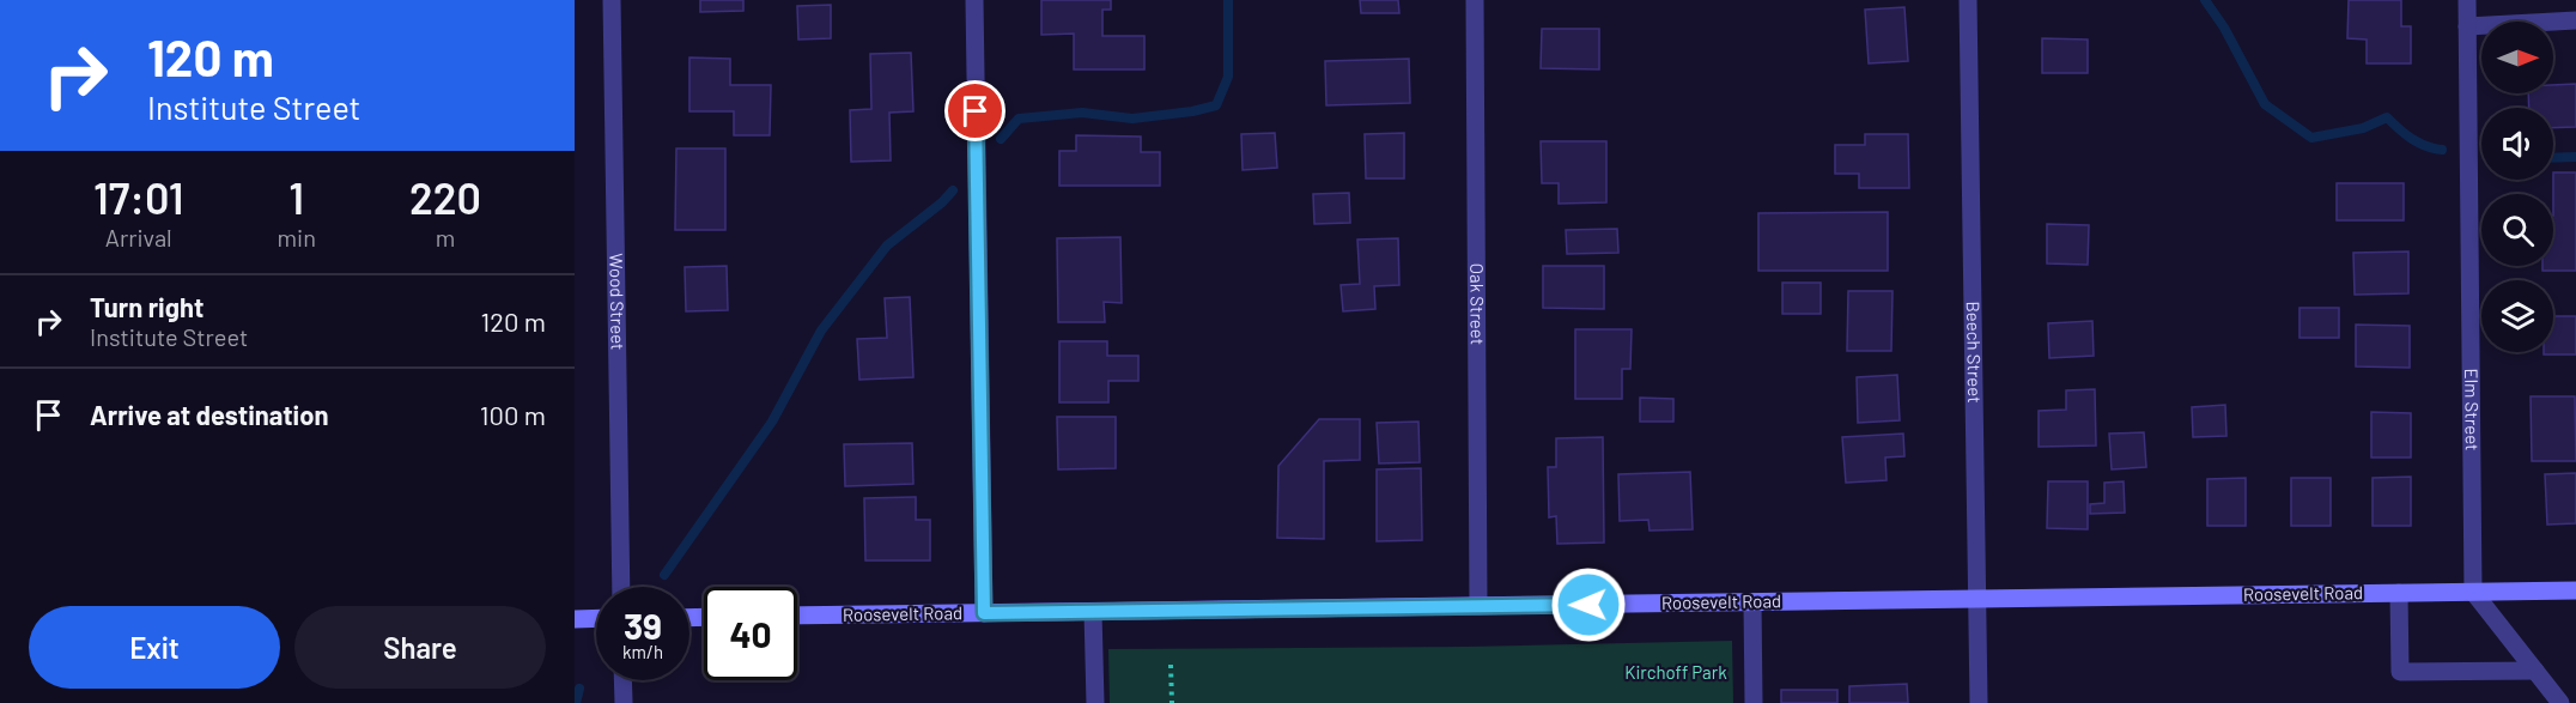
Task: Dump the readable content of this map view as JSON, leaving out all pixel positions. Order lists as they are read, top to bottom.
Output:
{
  "streets": {
    "street": [
      "Wood Street",
      "Oak Street",
      "Beech Street",
      "Elm Street",
      "Roosevelt Road"
    ]
  },
  "crossings": [
    ["Oak Street", "Roosevelt Road"],
    ["Beech Street", "Roosevelt Road"],
    ["Elm Street", "Roosevelt Road"]
  ],
  "parks": ["Kirchoff Park"],
  "north": "right",
  "page": {
    "turn": ["120 m", "Institute Street"],
    "eta": [
      "17:01",
      "Arrival",
      "1",
      "min",
      "220",
      "m"
    ],
    "list": [
      {
        "name": "Turn right",
        "note": "Institute Street",
        "value": "120 m"
      },
      {
        "name": "Arrive at destination",
        "value": "100 m"
      }
    ],
    "speed": "39 km/h",
    "limit": "40",
    "buttons": ["Exit", "Share"]
  }
}
